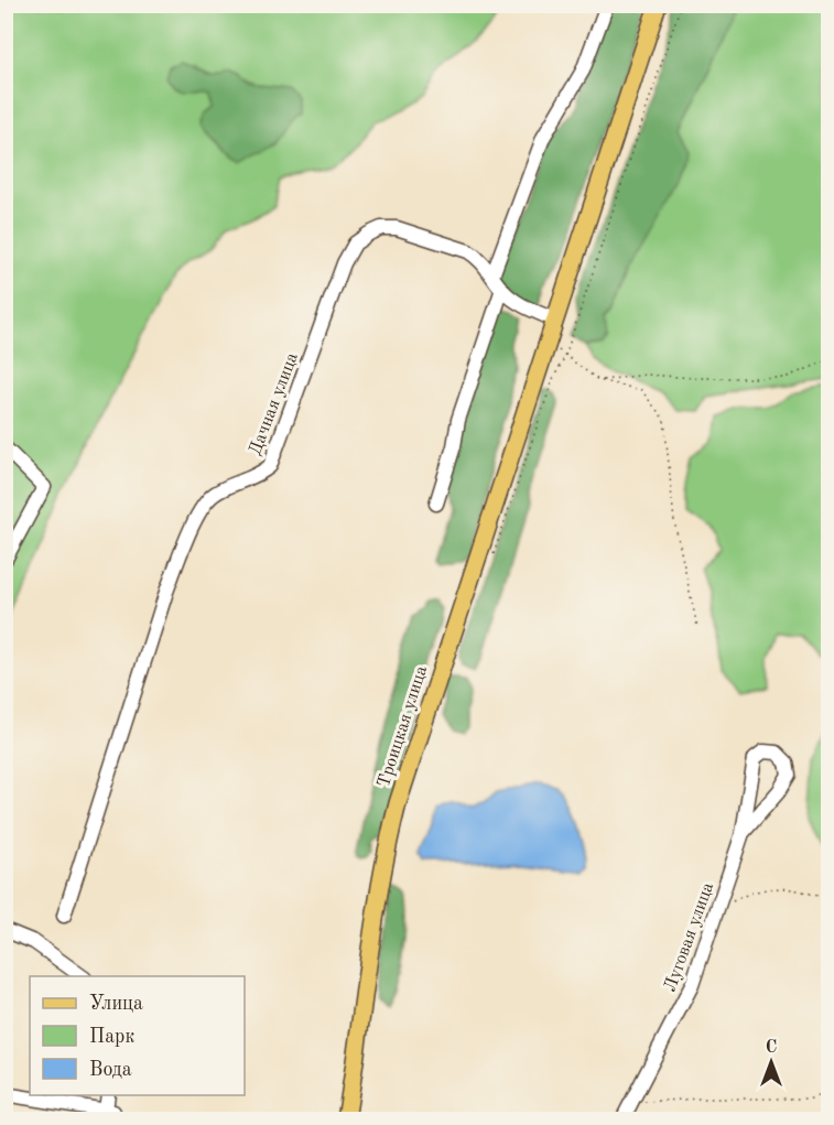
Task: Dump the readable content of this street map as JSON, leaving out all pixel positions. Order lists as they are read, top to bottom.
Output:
{
  "streets": {
    "main road": ["Троицкая улица"],
    "street": ["Дачная улица", "Луговая улица"]
  },
  "crossings": [
    ["Дачная улица", "Троицкая улица"]
  ],
  "legend": ["Улица", "Парк", "Вода"],
  "north": "top"
}
